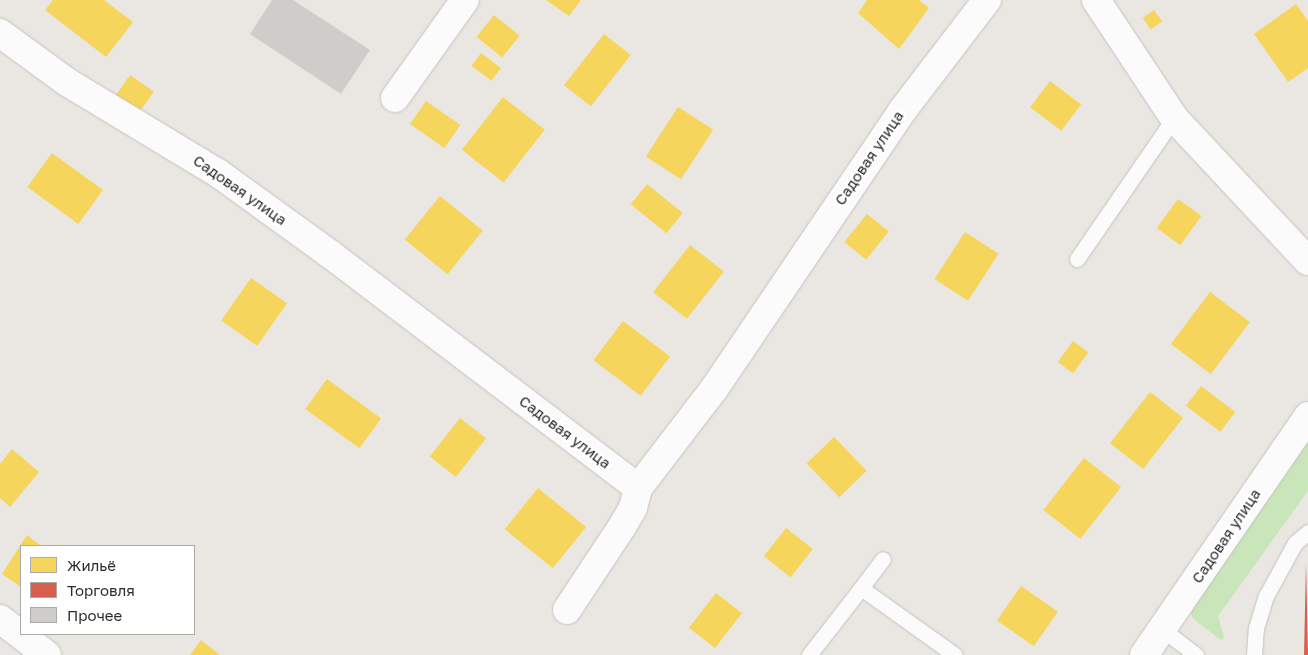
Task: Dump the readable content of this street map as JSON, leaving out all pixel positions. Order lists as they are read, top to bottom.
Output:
{
  "streets": {
    "street": ["Садовая улица"]
  },
  "legend": ["Жильё", "Торговля", "Прочее"]
}
